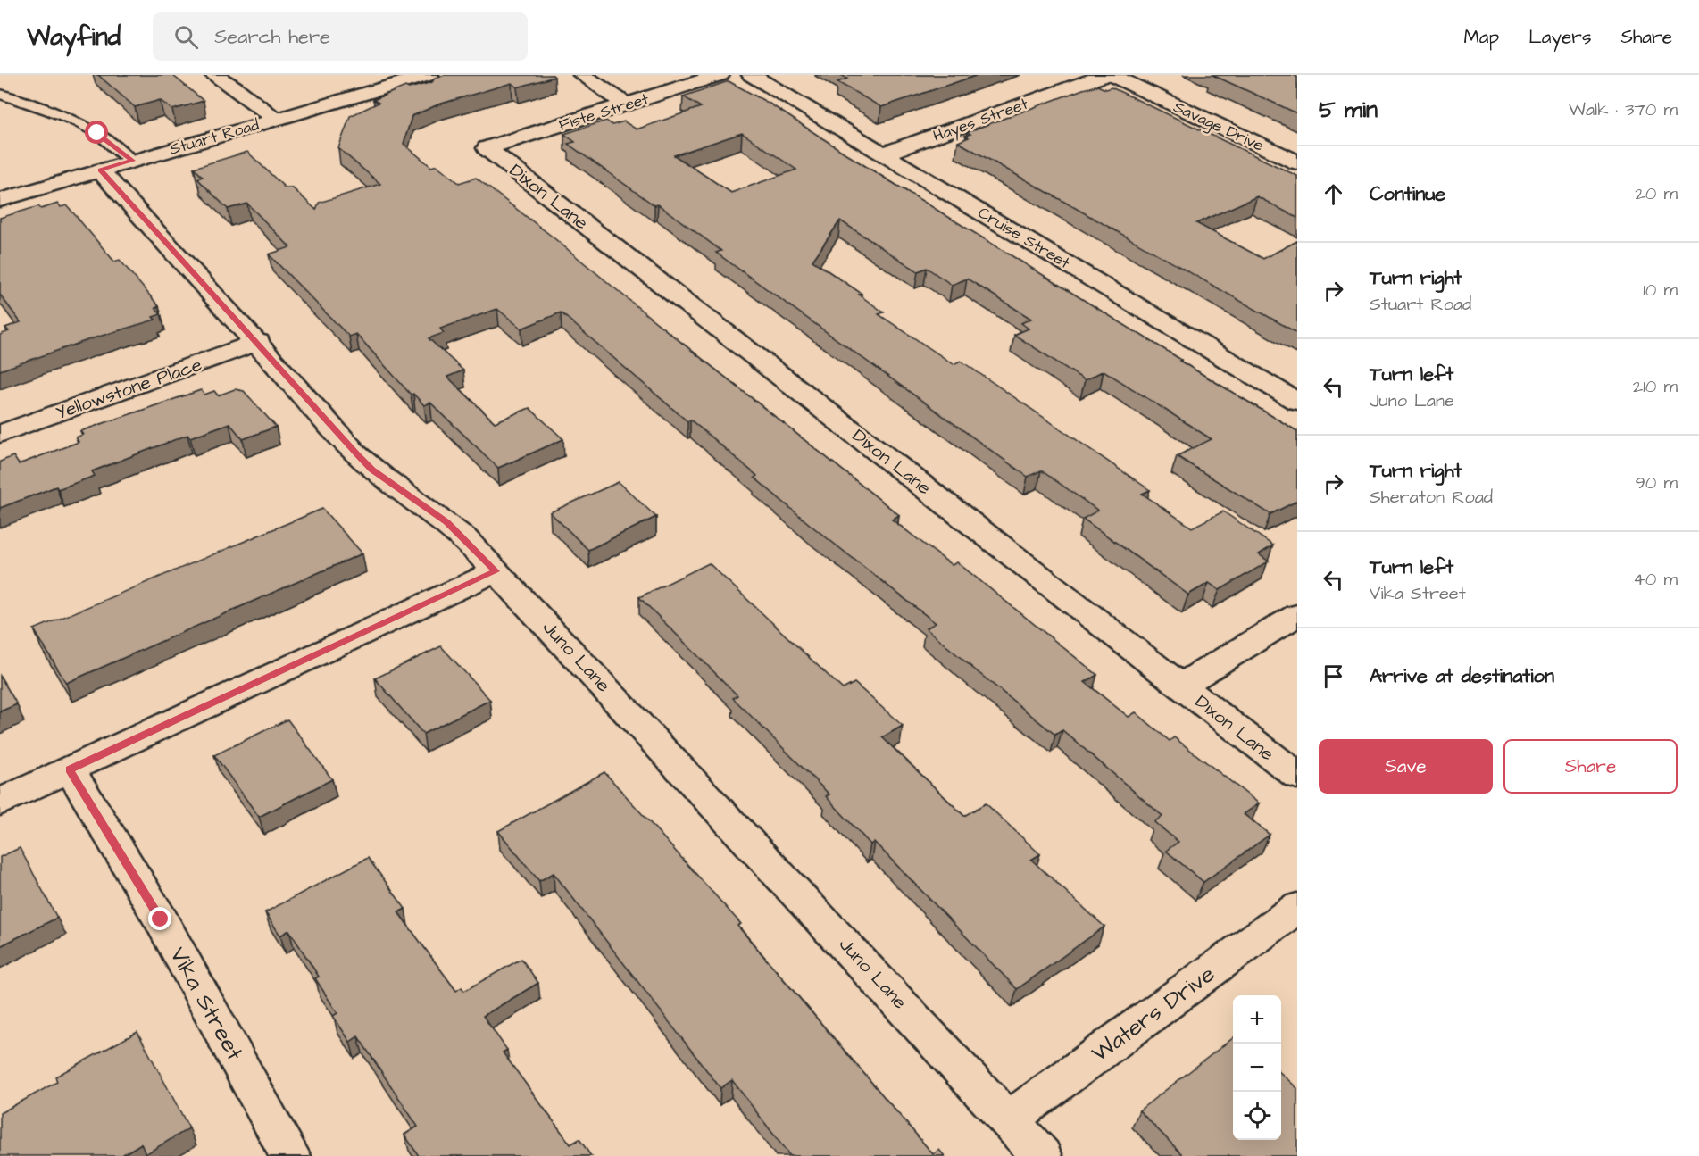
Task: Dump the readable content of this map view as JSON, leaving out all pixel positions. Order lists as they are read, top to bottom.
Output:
{
  "streets": {
    "street": [
      "Fiste Street",
      "Hayes Street",
      "Savage Drive",
      "Stuart Road",
      "Dixon Lane",
      "Cruise Street",
      "Yellowstone Place",
      "Juno Lane",
      "Vika Street",
      "Waters Drive"
    ]
  },
  "crossings": [
    ["Fiste Street", "Dixon Lane"],
    ["Hayes Street", "Cruise Street"],
    ["Stuart Road", "Juno Lane"],
    ["Yellowstone Place", "Juno Lane"],
    ["Juno Lane", "Waters Drive"]
  ],
  "page": {
    "header": "Wayfind",
    "search": "Search here",
    "nav": ["Map", "Layers", "Share"],
    "heading": ["5 min", "Walk · 370 m"],
    "list": [
      ["Continue", "20 m"],
      ["Turn right", "Stuart Road", "10 m"],
      ["Turn left", "Juno Lane", "210 m"],
      ["Turn right", "Sheraton Road", "90 m"],
      ["Turn left", "Vika Street", "40 m"],
      "Arrive at destination"
    ],
    "buttons": ["Save", "Share"],
    "map_buttons": ["+", "−"]
  }
}
